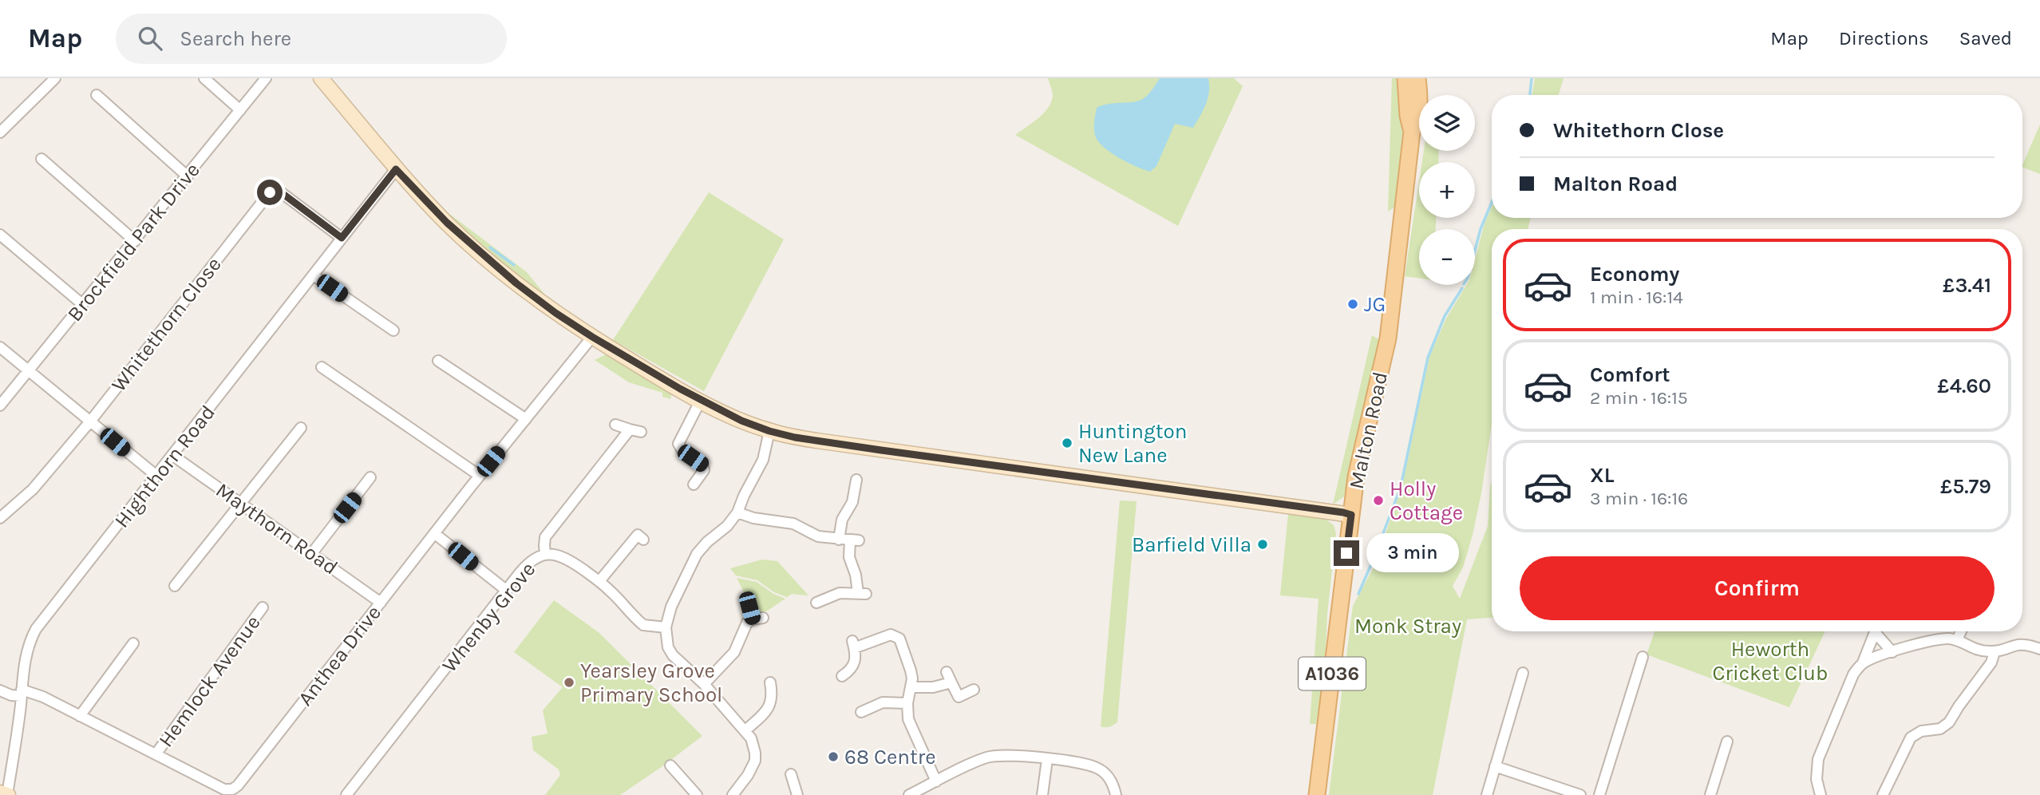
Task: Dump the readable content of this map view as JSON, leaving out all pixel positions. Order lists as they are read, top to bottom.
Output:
{
  "streets": {
    "main road": ["Malton Road", "A1036"],
    "street": [
      "Brockfield Park Drive",
      "Whitethorn Close",
      "Highthorn Road",
      "Maythorn Road",
      "Whenby Grove",
      "Anthea Drive",
      "Hemlock Avenue"
    ]
  },
  "crossings": [
    ["Whitethorn Close", "Highthorn Road"],
    ["Highthorn Road", "Maythorn Road"],
    ["Highthorn Road", "Anthea Drive"],
    ["Maythorn Road", "Anthea Drive"],
    ["Anthea Drive", "Hemlock Avenue"]
  ],
  "parks": ["Monk Stray", "Heworth Cricket Club"],
  "places": [
    "JG",
    "Huntington New Lane",
    "Holly Cottage",
    "Barfield Villa",
    "Yearsley Grove Primary School",
    "68 Centre"
  ],
  "page": {
    "header": "Map",
    "search": "Search here",
    "nav": ["Map", "Directions", "Saved"],
    "map_buttons": ["+", "−"],
    "banner": ["Whitethorn Close", "Malton Road"],
    "list": [
      {
        "name": "Economy",
        "note": "1 min · 16:14",
        "value": "£3.41"
      },
      {
        "name": "Comfort",
        "note": "2 min · 16:15",
        "value": "£4.60"
      },
      {
        "name": "XL",
        "note": "3 min · 16:16",
        "value": "£5.79"
      }
    ],
    "bubble": "3 min",
    "buttons": "Confirm"
  }
}
